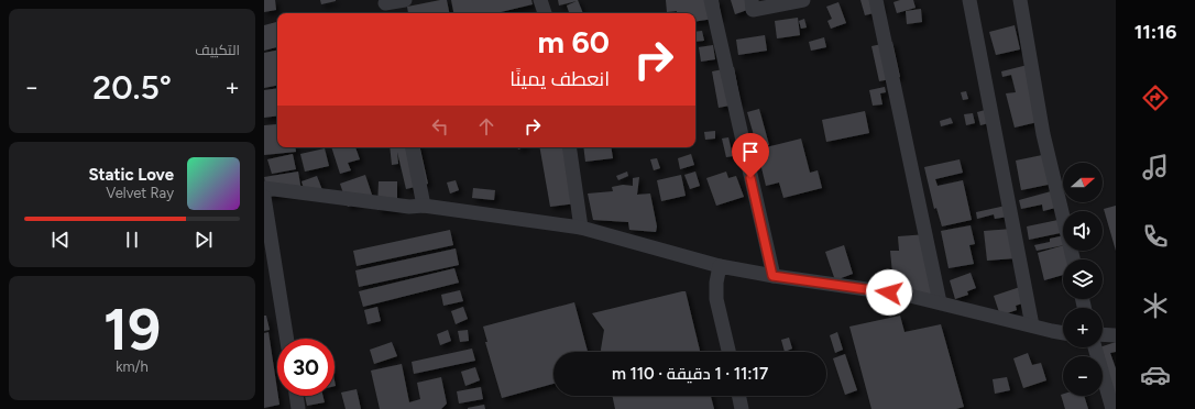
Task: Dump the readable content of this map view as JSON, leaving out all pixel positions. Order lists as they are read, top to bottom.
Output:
{
  "north": "right",
  "page": {
    "tabs": "11:16",
    "tile": [
      "التكييف",
      ["19", "km/h"]
    ],
    "turn": ["60 m", "انعطف يمينًا"],
    "heat": ["−", "20.5°", "+"],
    "song": ["Static Love", "Velvet Ray"],
    "map_buttons": ["+", "−"],
    "limit": "30",
    "trip": "11:17 · 1 دقيقة · 110 m"
  }
}
